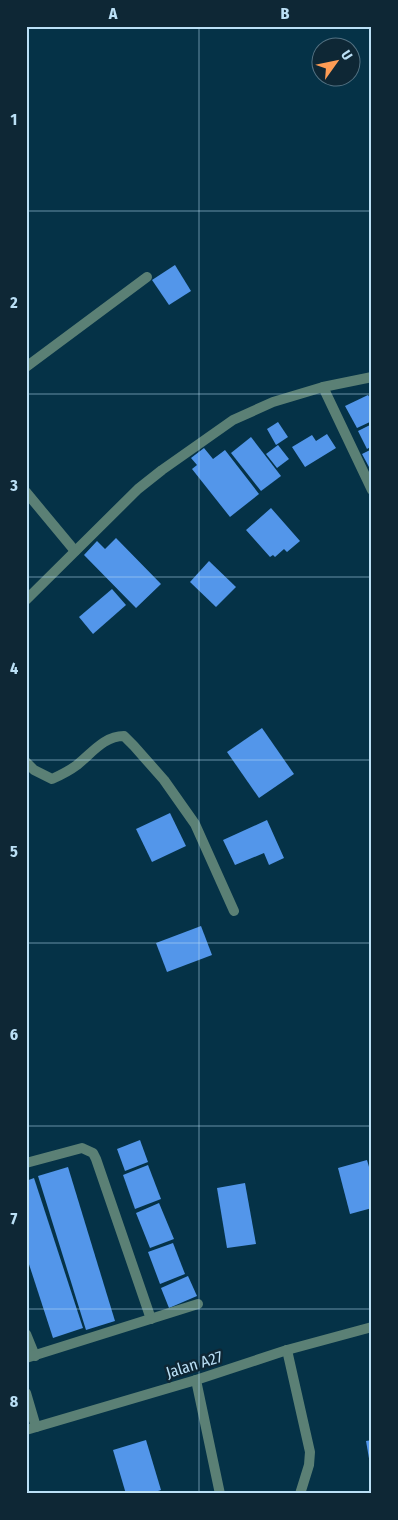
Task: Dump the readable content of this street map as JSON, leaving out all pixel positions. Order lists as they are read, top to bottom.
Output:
{
  "streets": {
    "street": ["Jalan A27"]
  },
  "north": "top right",
  "grid": {
    "columns": ["A", "B"],
    "rows": [
      "1",
      "2",
      "3",
      "4",
      "5",
      "6",
      "7",
      "8"
    ]
  }
}
